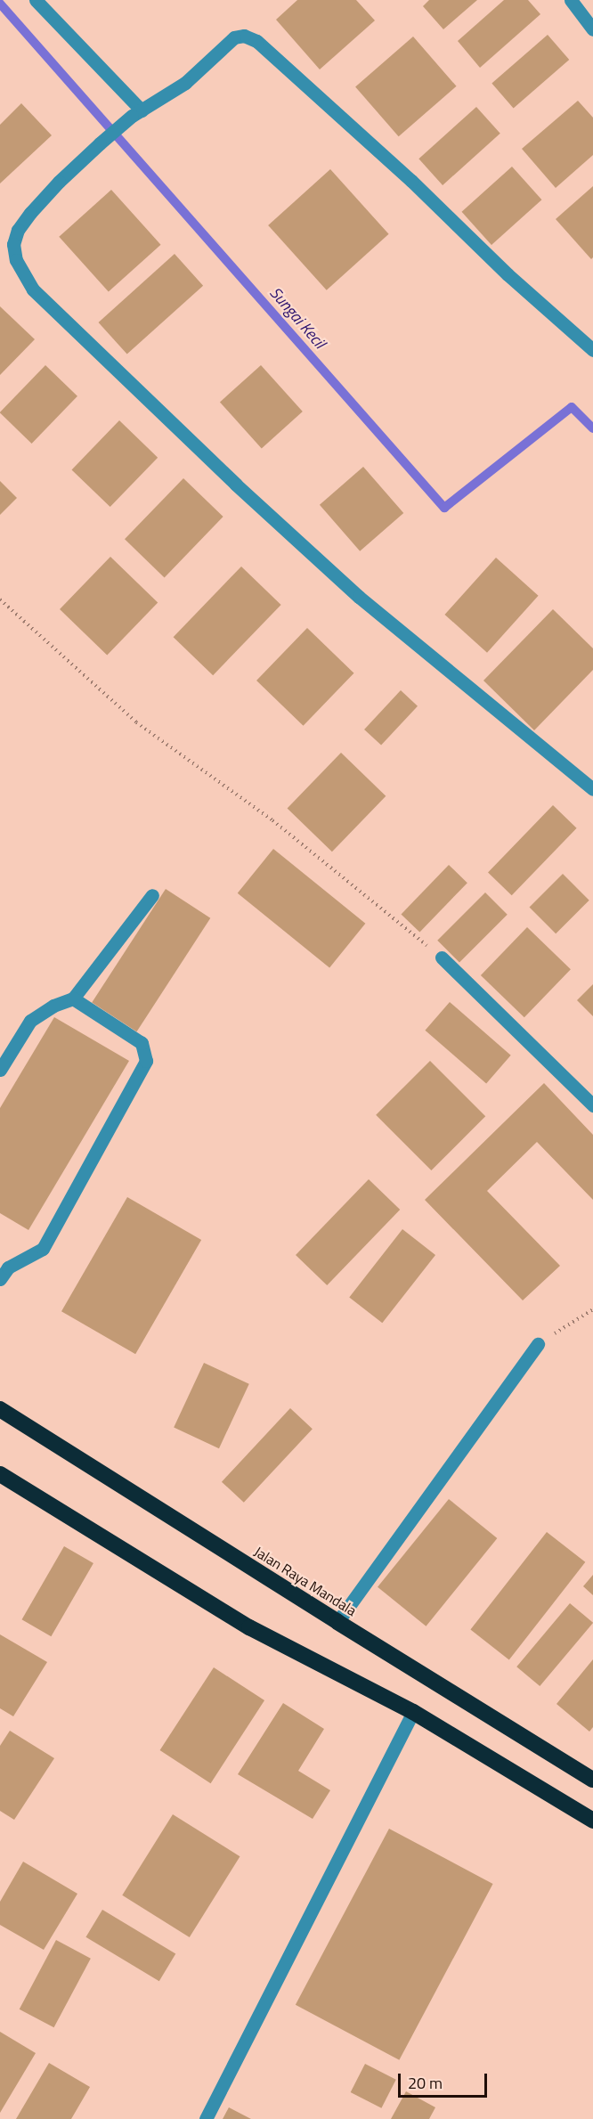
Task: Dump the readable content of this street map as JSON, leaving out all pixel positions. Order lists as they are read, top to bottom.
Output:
{
  "streets": {
    "highway": ["Jalan Raya Mandala"]
  },
  "water": ["Sungai Kecil"],
  "scale_bar": "20 m"
}
